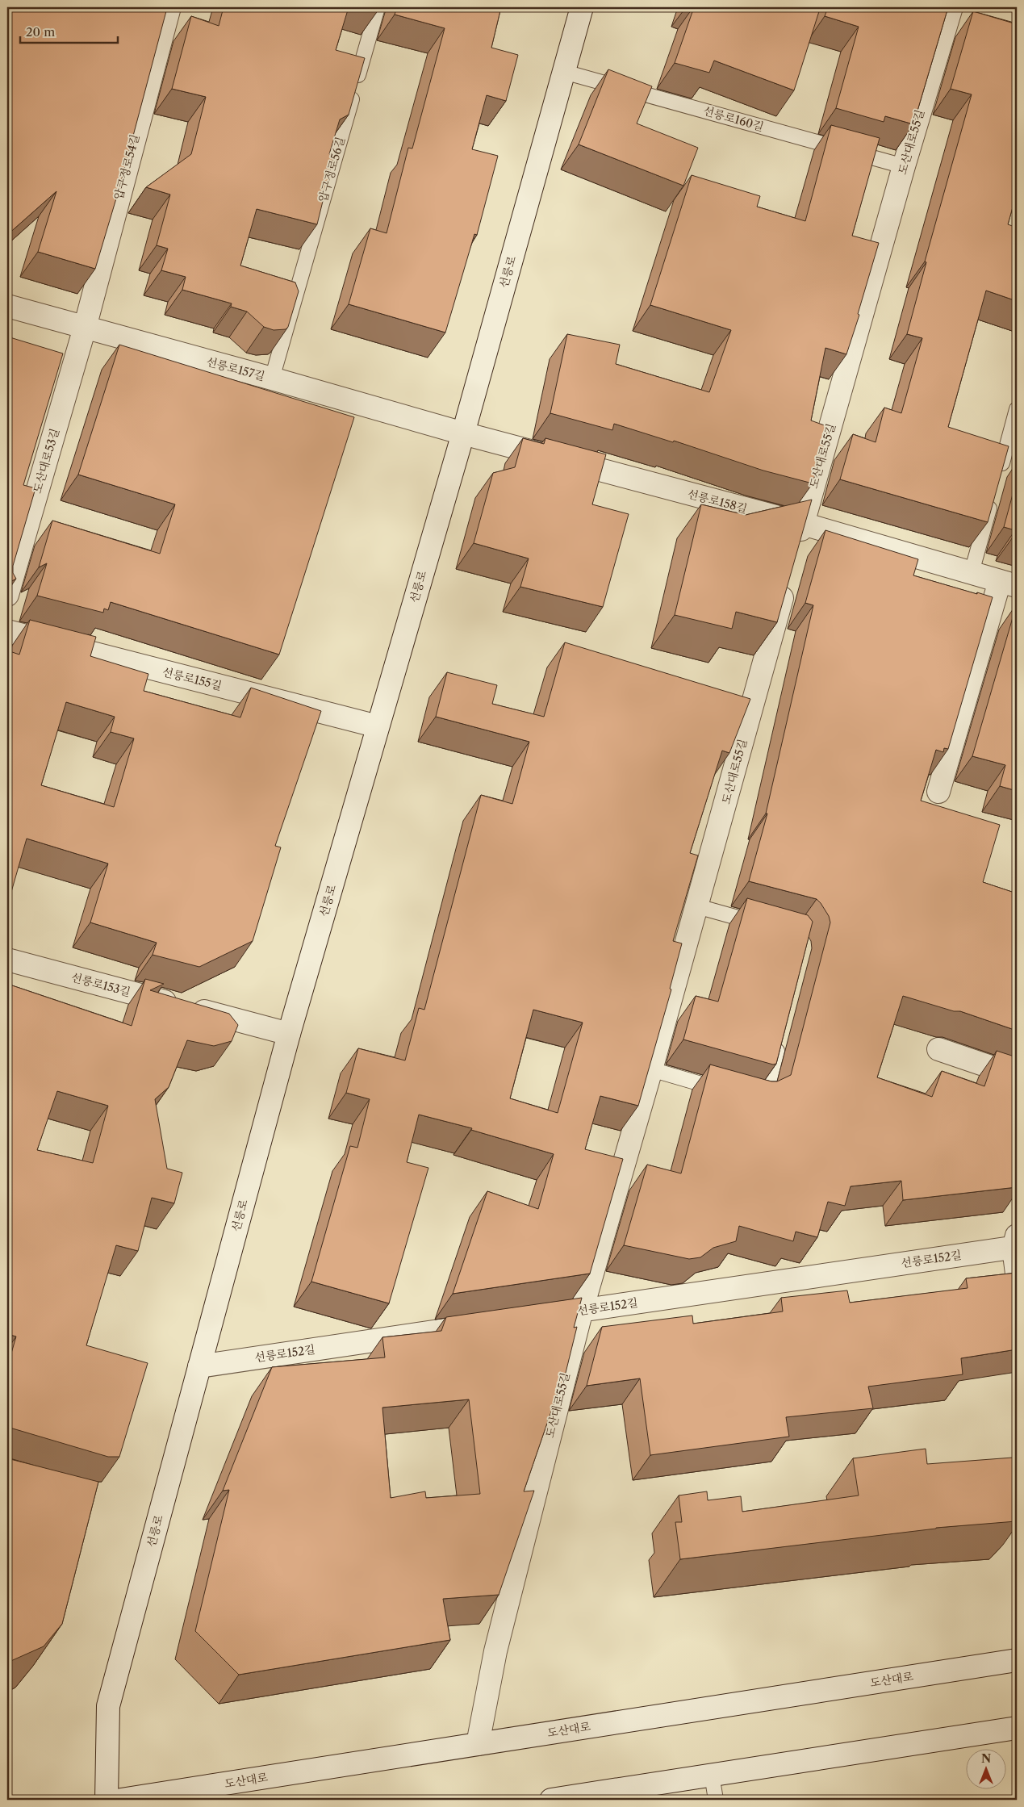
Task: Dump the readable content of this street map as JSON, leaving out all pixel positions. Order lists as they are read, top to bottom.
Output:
{
  "streets": {
    "street": [
      "도산대로55길",
      "압구정로54길",
      "선릉로",
      "선릉로157길",
      "도산대로53길",
      "선릉로158길",
      "선릉로155길",
      "선릉로153길",
      "선릉로152길",
      "도산대로"
    ],
    "lane": ["선릉로160길", "압구정로56길"]
  },
  "crossings": [
    ["선릉로160길", "도산대로55길"],
    ["선릉로160길", "선릉로"],
    ["도산대로55길", "선릉로158길"],
    ["도산대로55길", "선릉로152길"],
    ["도산대로55길", "도산대로"],
    ["압구정로54길", "선릉로157길"],
    ["압구정로54길", "도산대로53길"],
    ["압구정로56길", "선릉로157길"],
    ["선릉로", "선릉로157길"],
    ["선릉로", "선릉로158길"],
    ["선릉로", "선릉로155길"],
    ["선릉로", "선릉로153길"],
    ["선릉로", "선릉로152길"],
    ["선릉로157길", "도산대로53길"],
    ["선릉로157길", "선릉로158길"]
  ],
  "scale_bar": "20 m",
  "north": "top"
}
